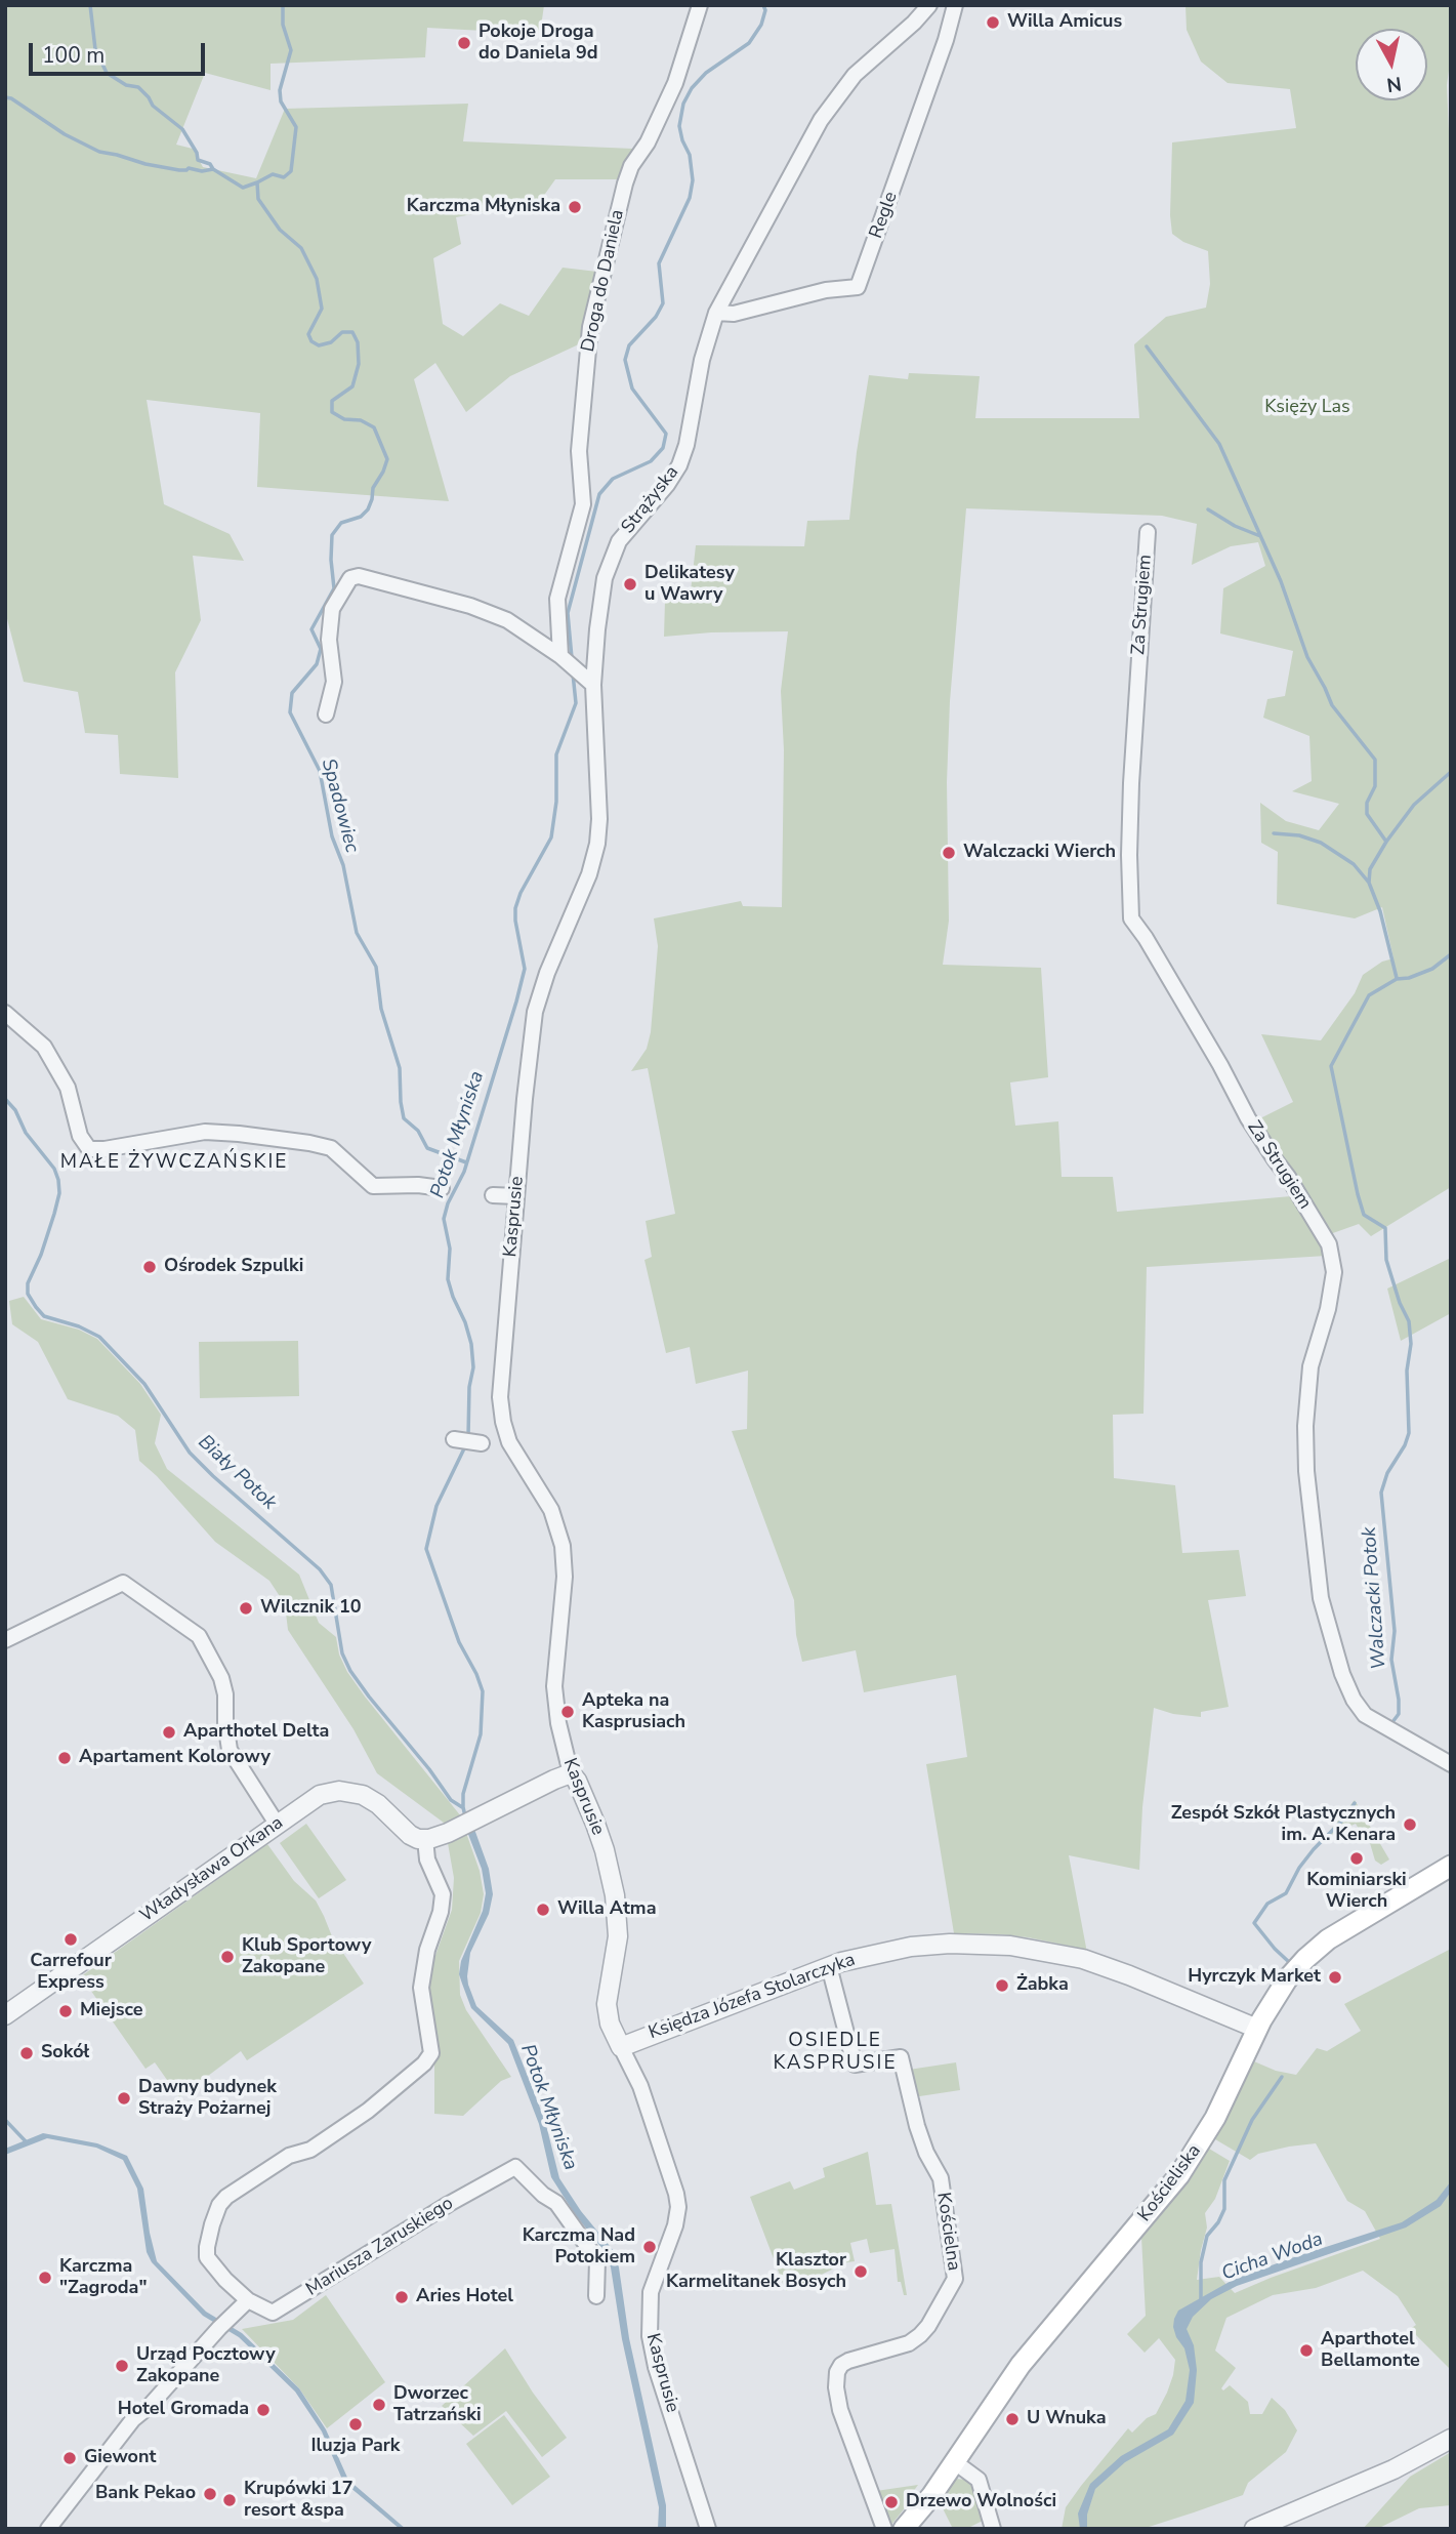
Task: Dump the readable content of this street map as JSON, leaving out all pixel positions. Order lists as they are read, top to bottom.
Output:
{
  "streets": {
    "main road": ["Kościeliska"],
    "street": [
      "Regle",
      "Droga do Daniela",
      "Strążyska",
      "Za Strugiem",
      "Kasprusie",
      "Władysława Orkana",
      "Księdza Józefa Stolarczyka",
      "Kościelna",
      "Mariusza Zaruskiego"
    ]
  },
  "crossings": [
    ["Regle", "Strążyska"],
    ["Strążyska", "Kasprusie"],
    ["Kasprusie", "Księdza Józefa Stolarczyka"],
    ["Księdza Józefa Stolarczyka", "Kościeliska"],
    ["Księdza Józefa Stolarczyka", "Kościelna"]
  ],
  "districts": ["MAŁE ŻYWCZAŃSKIE", "OSIEDLE KASPRUSIE"],
  "water": [
    "Spadowiec",
    "Potok Młyniska",
    "Biały Potok",
    "Walczacki Potok",
    "Cicha Woda"
  ],
  "parks": ["Księży Las"],
  "places": [
    "Willa Amicus",
    "Pokoje Droga do Daniela 9d",
    "Karczma Młyniska",
    "Delikatesy u Wawry",
    "Walczacki Wierch",
    "Ośrodek Szpulki",
    "Wilcznik 10",
    "Apteka na Kasprusiach",
    "Aparthotel Delta",
    "Apartament Kolorowy",
    "Zespół Szkół Plastycznych im. A. Kenara",
    "Kominiarski Wierch",
    "Willa Atma",
    "Carrefour Express",
    "Klub Sportowy Zakopane",
    "Hyrczyk Market",
    "Żabka",
    "Miejsce",
    "Sokół",
    "Dawny budynek Straży Pożarnej",
    "Karczma Nad Potokiem",
    "Klasztor Karmelitanek Bosych",
    "Karczma \"Zagroda\"",
    "Aries Hotel",
    "Aparthotel Bellamonte",
    "Urząd Pocztowy Zakopane",
    "Dworzec Tatrzański",
    "Hotel Gromada",
    "U Wnuka",
    "Iluzja Park",
    "Giewont",
    "Bank Pekao",
    "Krupówki 17 resort &spa",
    "Drzewo Wolności"
  ],
  "scale_bar": "100 m",
  "north": "bottom"
}
